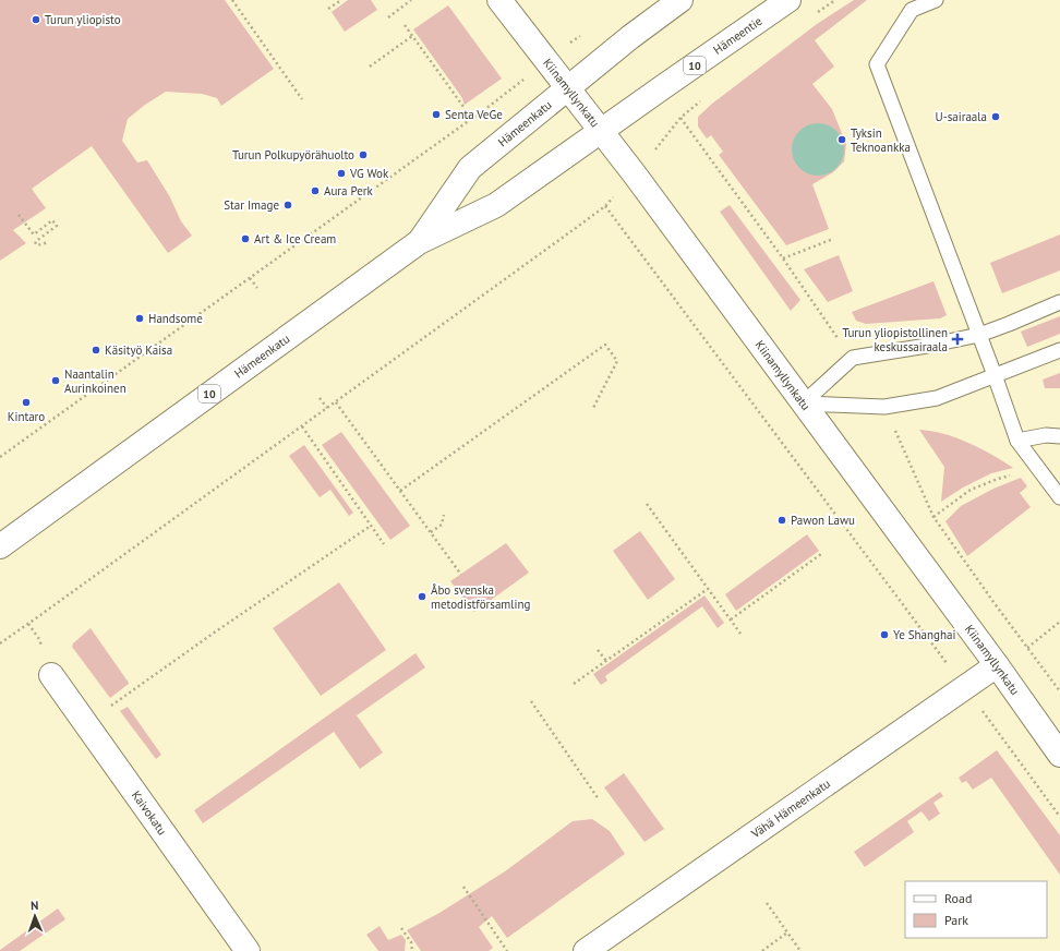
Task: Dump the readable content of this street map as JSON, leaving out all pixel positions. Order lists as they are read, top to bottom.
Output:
{
  "streets": {
    "main road": [
      "Hämeentie",
      "10",
      "Kiinamyllynkatu",
      "Hämeenkatu",
      "Vähä Hämeenkatu",
      "Kaivokatu"
    ]
  },
  "crossings": [
    ["Hämeentie", "Kiinamyllynkatu"],
    ["Hämeentie", "Hämeenkatu"],
    ["10", "Kiinamyllynkatu"],
    ["10", "Hämeenkatu"],
    ["Kiinamyllynkatu", "Hämeenkatu"],
    ["Kiinamyllynkatu", "Vähä Hämeenkatu"]
  ],
  "places": {
    "other": [
      "Turun yliopisto",
      "Senta VeGe",
      "U-sairaala",
      "Tyksin Teknoankka",
      "Turun Polkupyörähuolto",
      "VG Wok",
      "Aura Perk",
      "Star Image",
      "Art & Ice Cream",
      "Handsome",
      "Käsityö Kaisa",
      "Naantalin Aurinkoinen",
      "Kintaro",
      "Pawon Lawu",
      "Åbo svenska metodistförsamling",
      "Ye Shanghai"
    ],
    "health": ["Turun yliopistollinen keskussairaala"]
  },
  "legend": ["Road", "Park"],
  "north": "top"
}
